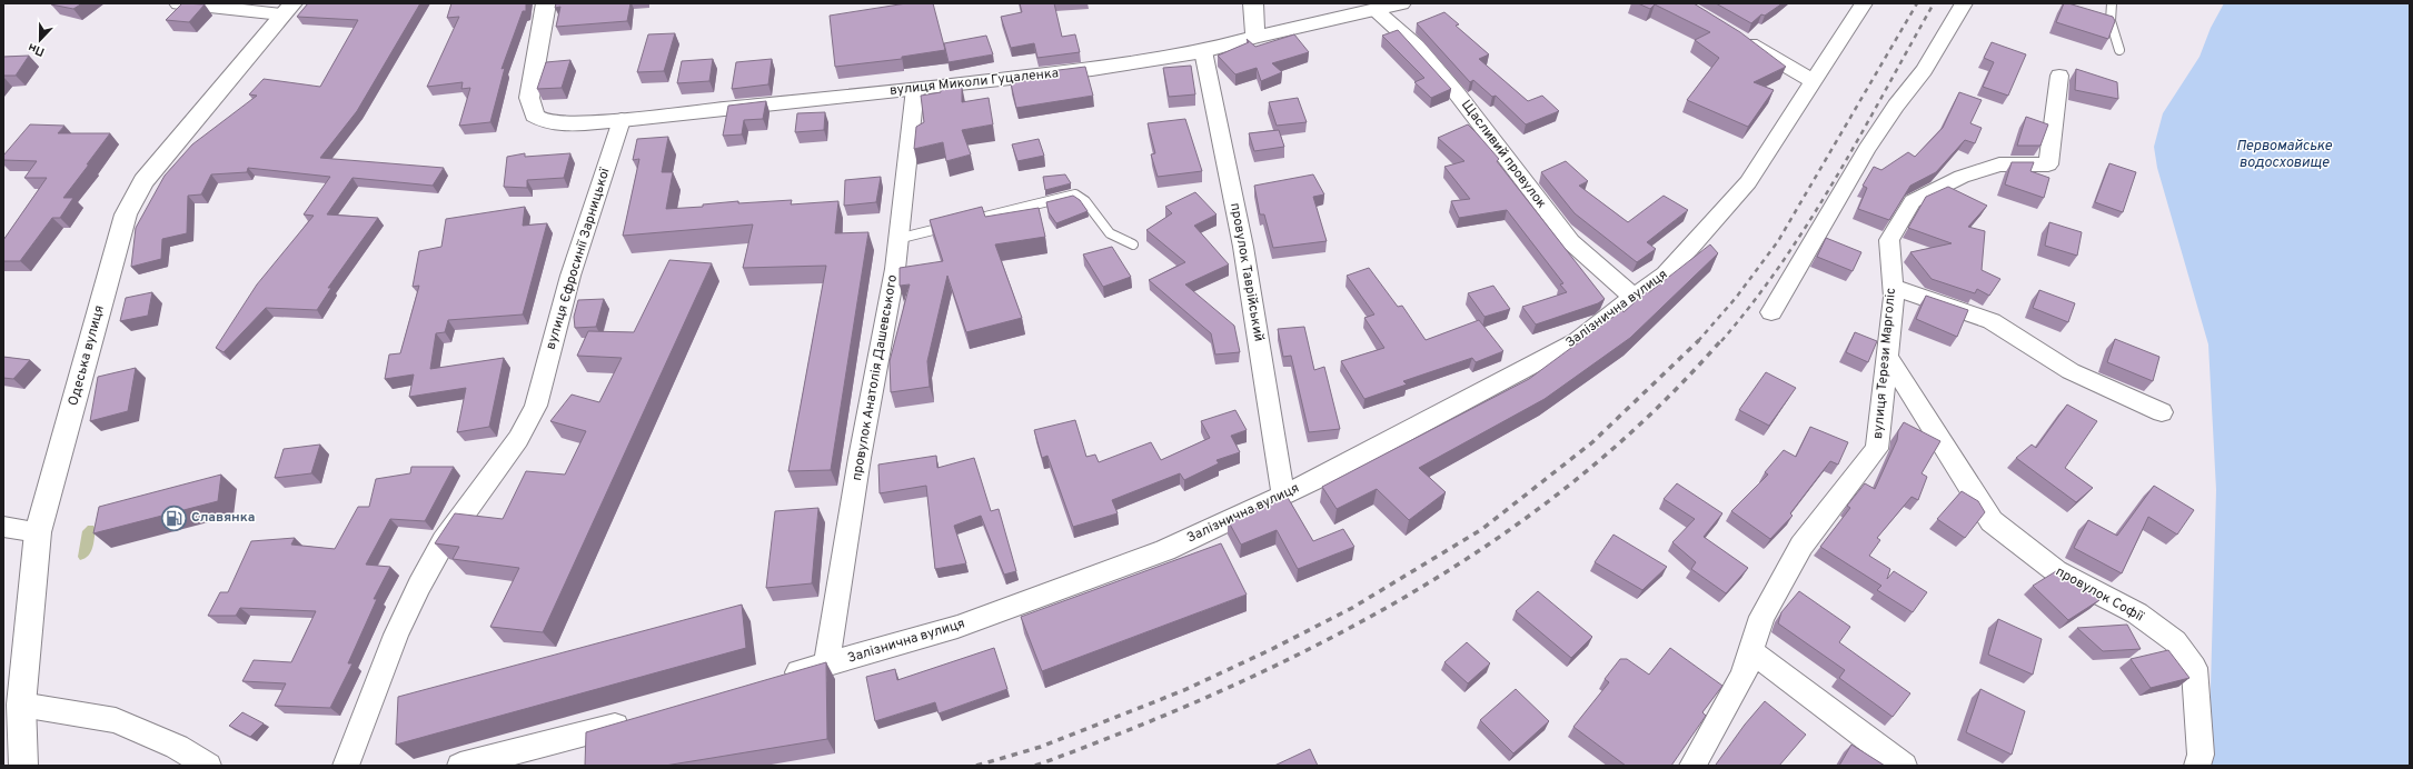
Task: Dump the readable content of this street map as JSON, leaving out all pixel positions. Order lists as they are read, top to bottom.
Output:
{
  "streets": {
    "street": [
      "вулиця Миколи Гуцаленка",
      "Щасливий провулок",
      "вулиця Єфросинії Зарницької",
      "провулок Таврійський",
      "Залізнична вулиця",
      "Одеська вулиця",
      "вулиця Терези Марголіс",
      "провулок Анатолія Дашевського",
      "провулок Софії"
    ]
  },
  "crossings": [
    ["вулиця Миколи Гуцаленка", "Щасливий провулок"],
    ["вулиця Миколи Гуцаленка", "вулиця Єфросинії Зарницької"],
    ["вулиця Миколи Гуцаленка", "провулок Таврійський"],
    ["вулиця Миколи Гуцаленка", "провулок Анатолія Дашевського"],
    ["Щасливий провулок", "Залізнична вулиця"],
    ["провулок Таврійський", "Залізнична вулиця"],
    ["Залізнична вулиця", "провулок Анатолія Дашевського"],
    ["вулиця Терези Марголіс", "провулок Софії"]
  ],
  "water": ["Первомайське водосховище"],
  "places": {
    "fuel station": ["Славянка"]
  },
  "north": "bottom"
}
